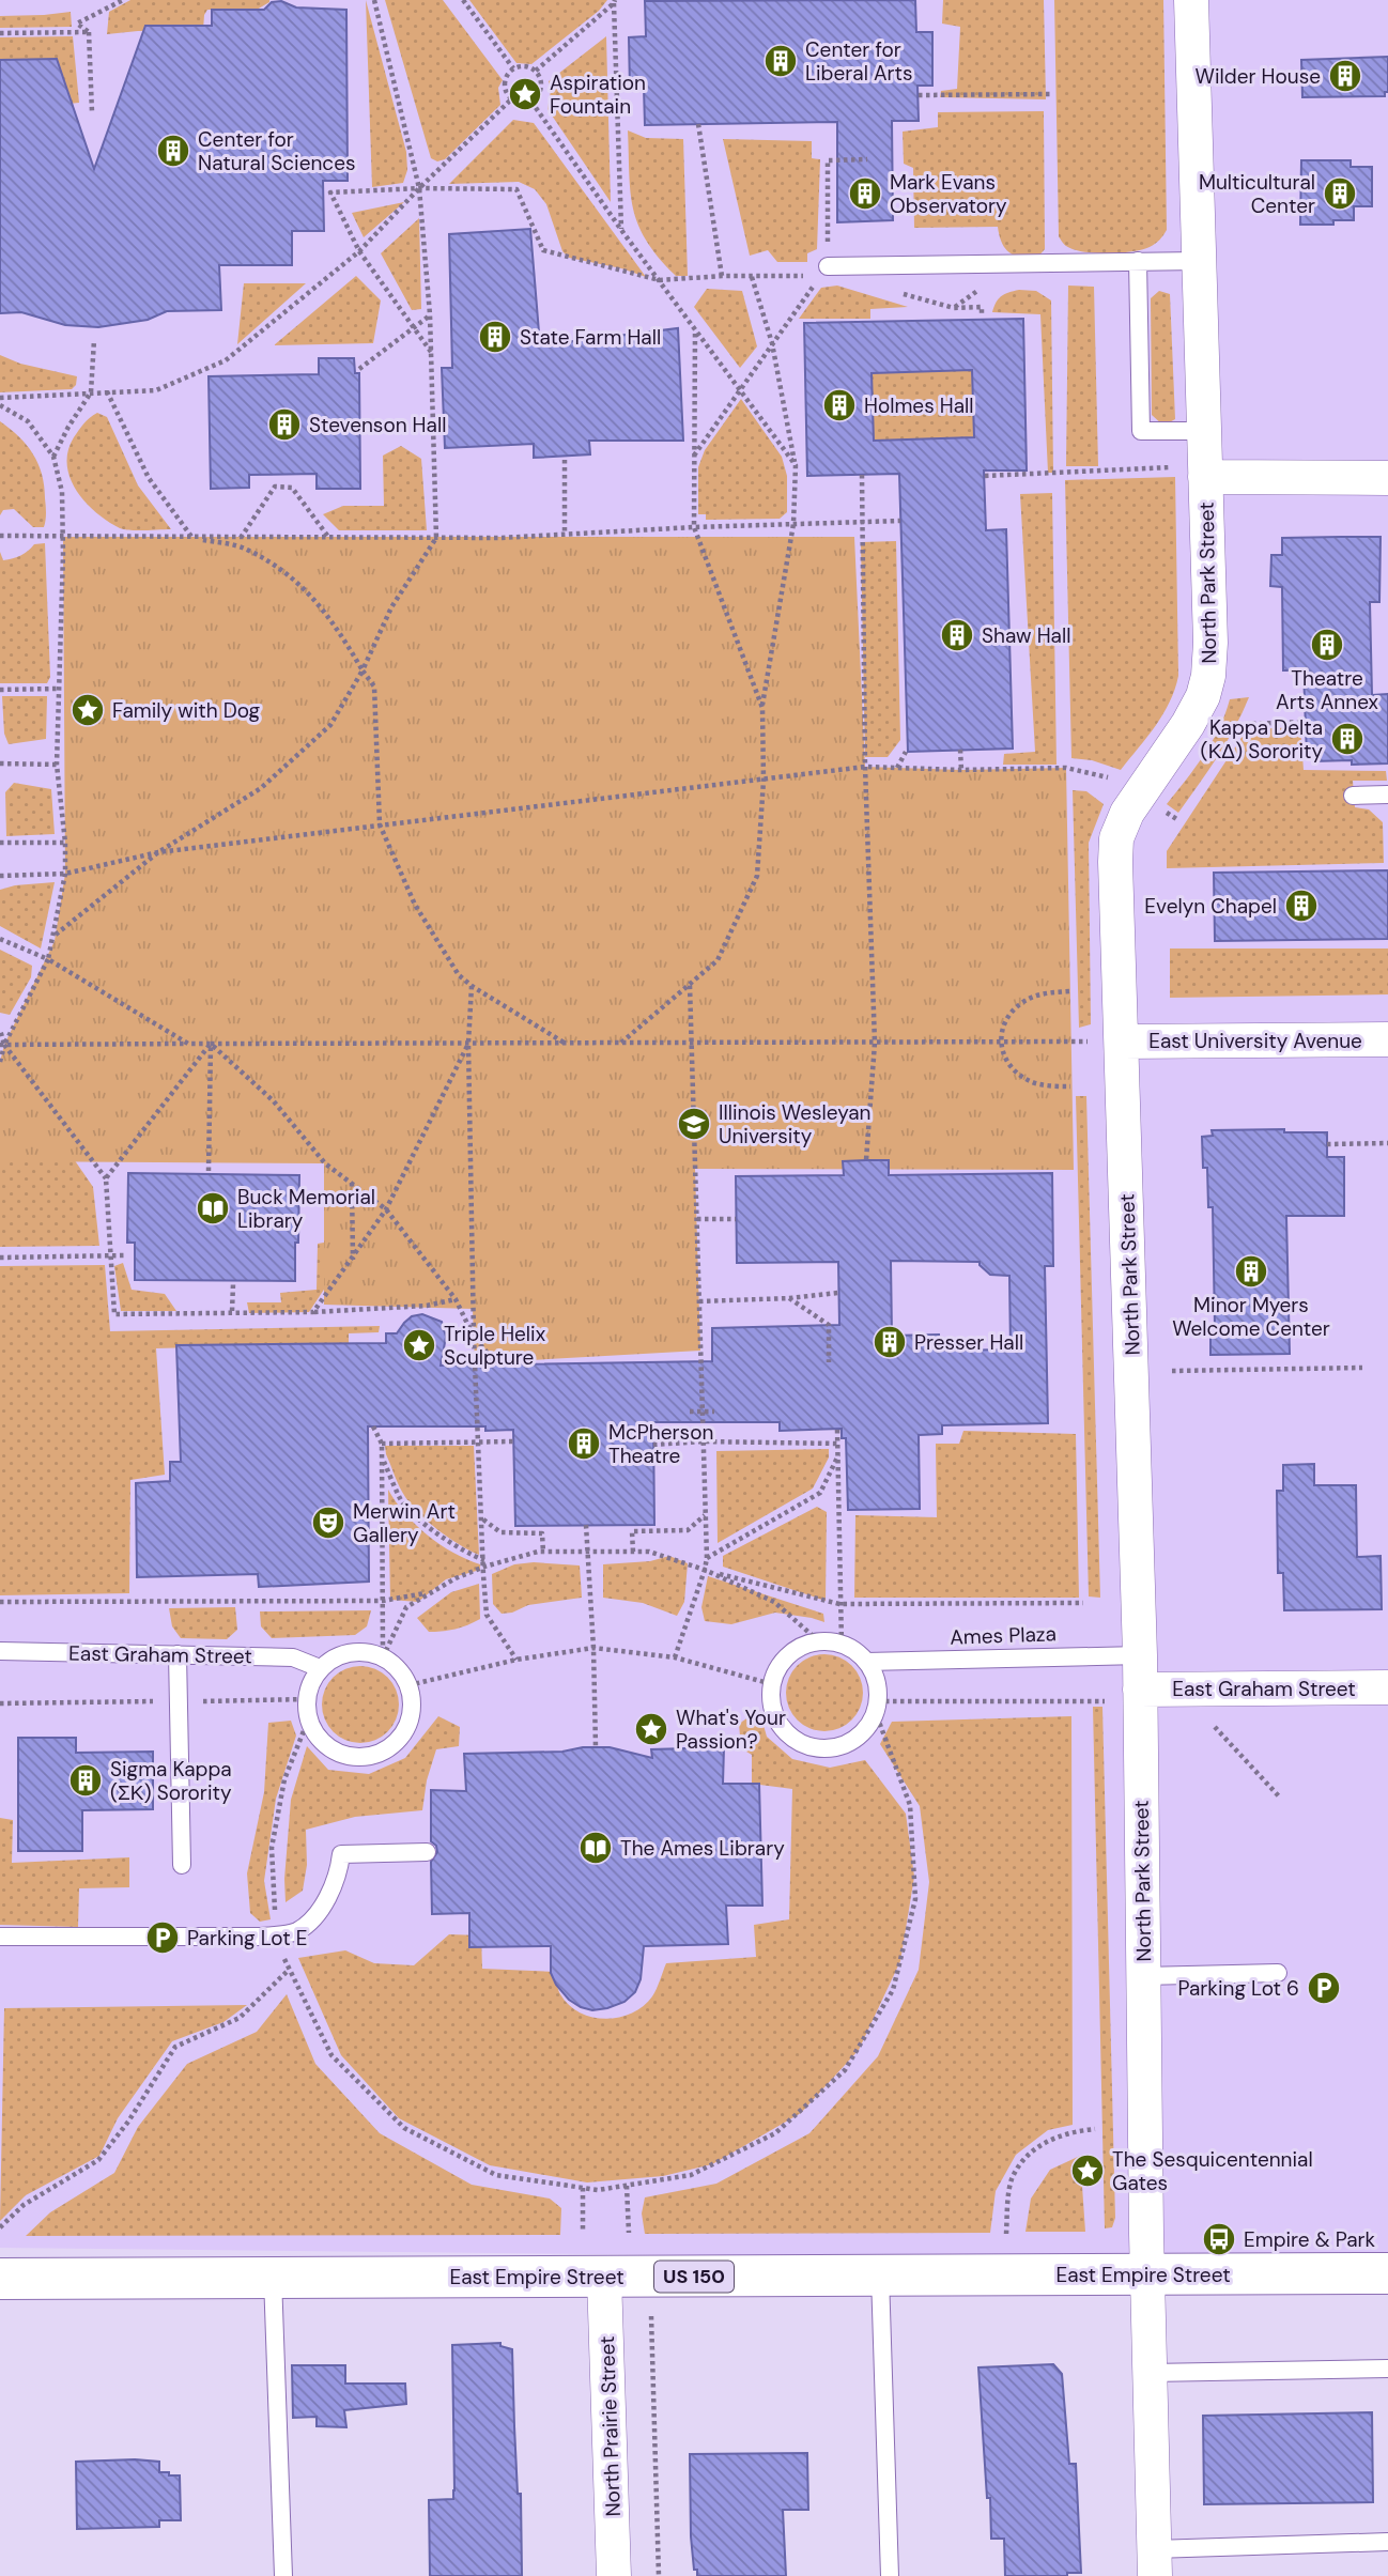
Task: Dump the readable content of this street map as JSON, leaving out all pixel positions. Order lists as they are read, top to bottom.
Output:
{
  "streets": {
    "main road": ["East Empire Street", "US 150"],
    "street": [
      "North Park Street",
      "East University Avenue",
      "East Graham Street",
      "North Prairie Street"
    ],
    "lane": ["Ames Plaza"]
  },
  "crossings": [
    ["North Park Street", "East University Avenue"],
    ["North Park Street", "Ames Plaza"],
    ["North Park Street", "East Graham Street"],
    ["North Park Street", "East Empire Street"],
    ["East Empire Street", "North Prairie Street"]
  ],
  "places": {
    "building": [
      "Center for Liberal Arts",
      "Wilder House",
      "Center for Natural Sciences",
      "Mark Evans Observatory",
      "Multicultural Center",
      "State Farm Hall",
      "Holmes Hall",
      "Stevenson Hall",
      "Shaw Hall",
      "Theatre Arts Annex",
      "Kappa Delta (ΚΔ) Sorority",
      "Evelyn Chapel",
      "Minor Myers Welcome Center",
      "Presser Hall",
      "McPherson Theatre",
      "Sigma Kappa (ΣΚ) Sorority"
    ],
    "place": [
      "Aspiration Fountain",
      "Family with Dog",
      "Triple Helix Sculpture",
      "What's Your Passion?",
      "The Sesquicentennial Gates"
    ],
    "school or university": ["Illinois Wesleyan University"],
    "library": ["Buck Memorial Library", "The Ames Library"],
    "theatre": ["Merwin Art Gallery"],
    "parking": ["Parking Lot E", "Parking Lot 6"],
    "bus stop": ["Empire & Park"]
  }
}
